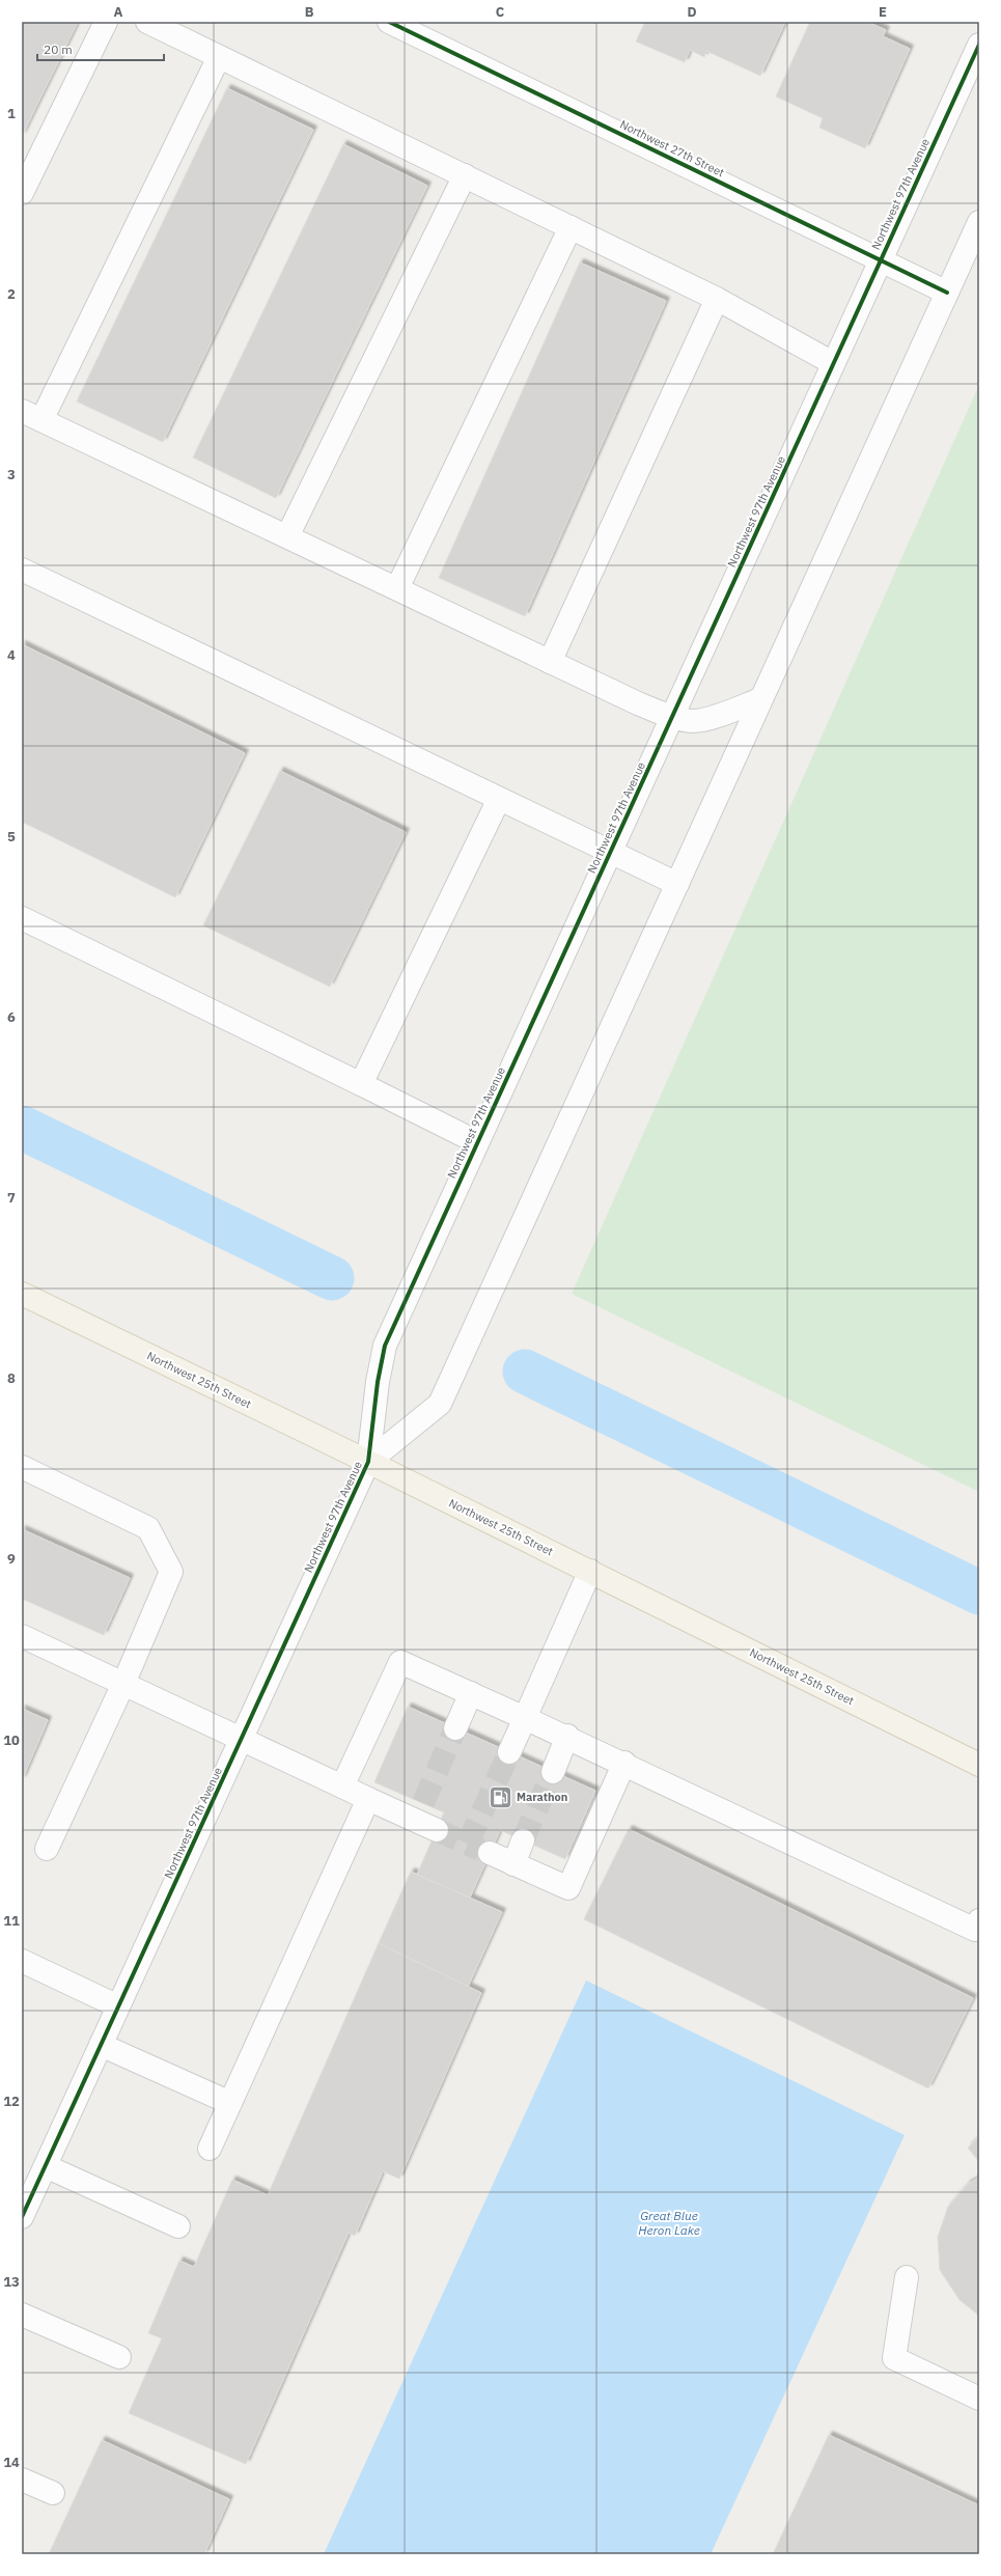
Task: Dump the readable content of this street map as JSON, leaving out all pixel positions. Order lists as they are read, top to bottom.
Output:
{
  "streets": {
    "main road": ["Northwest 25th Street"],
    "street": ["Northwest 27th Street", "Northwest 97th Avenue"]
  },
  "crossings": [
    ["Northwest 27th Street", "Northwest 97th Avenue"],
    ["Northwest 97th Avenue", "Northwest 25th Street"]
  ],
  "water": ["Great Blue Heron Lake"],
  "places": {
    "fuel station": ["Marathon"]
  },
  "scale_bar": "20 m",
  "grid": {
    "columns": [
      "A",
      "B",
      "C",
      "D",
      "E"
    ],
    "rows": [
      "1",
      "2",
      "3",
      "4",
      "5",
      "6",
      "7",
      "8",
      "9",
      "10",
      "11",
      "12",
      "13",
      "14"
    ]
  }
}
